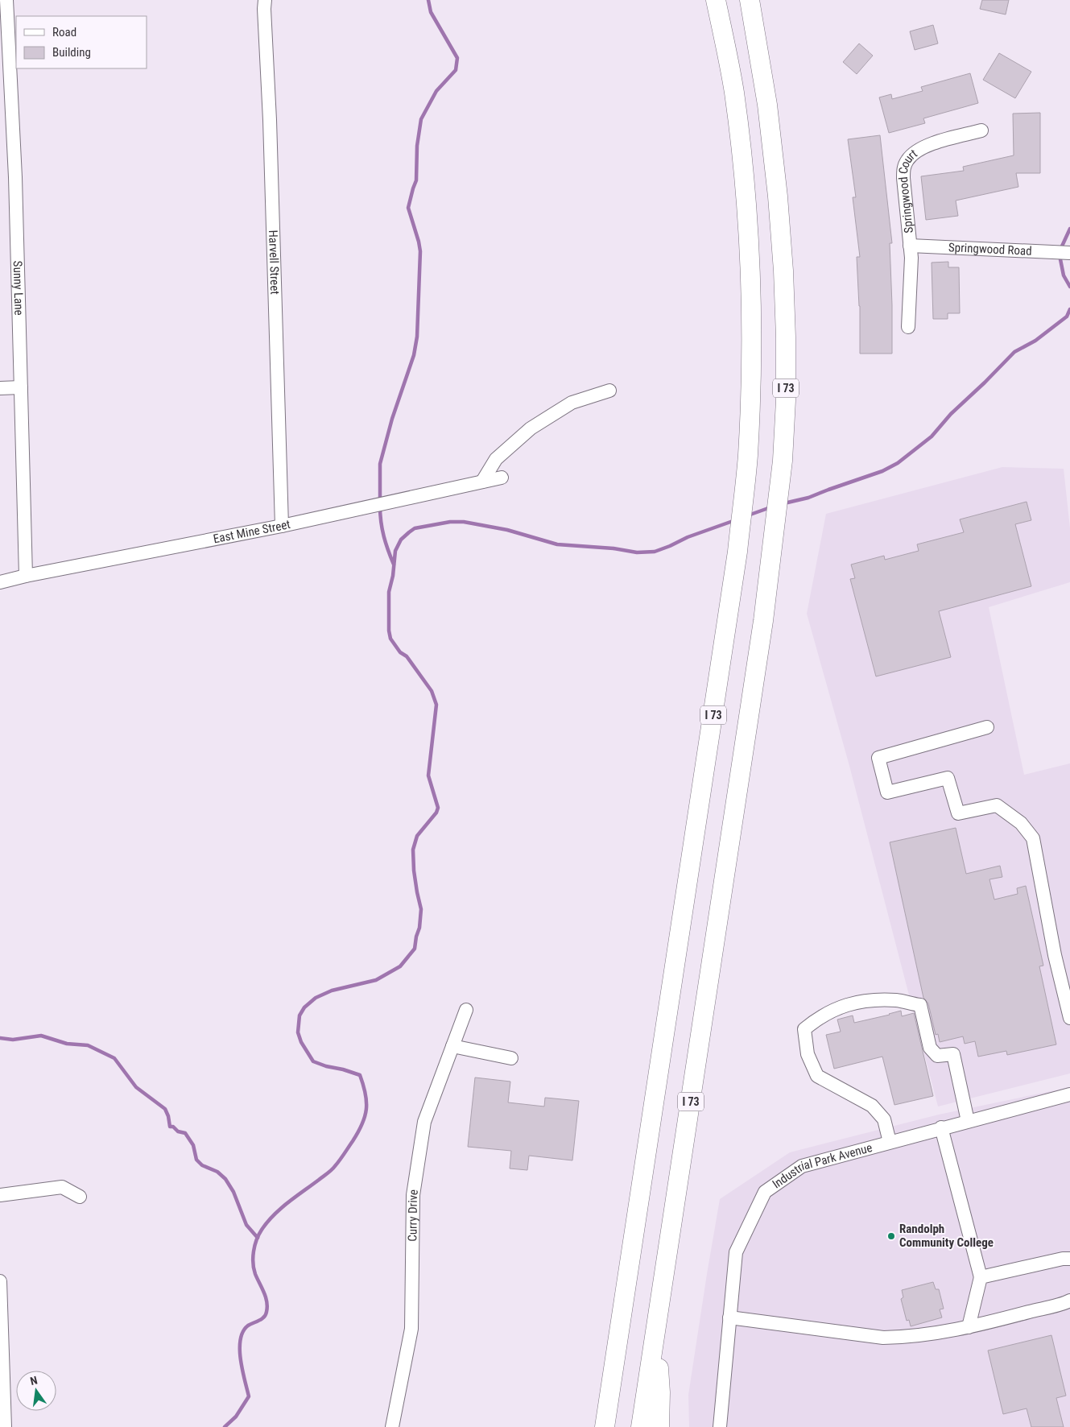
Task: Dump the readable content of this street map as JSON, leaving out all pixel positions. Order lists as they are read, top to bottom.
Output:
{
  "streets": {
    "highway": ["I 73"],
    "street": [
      "Springwood Court",
      "Springwood Road",
      "Harvell Street",
      "Sunny Lane",
      "East Mine Street",
      "Industrial Park Avenue",
      "Curry Drive"
    ]
  },
  "crossings": [
    ["Springwood Court", "Springwood Road"],
    ["Harvell Street", "East Mine Street"],
    ["Sunny Lane", "East Mine Street"]
  ],
  "places": ["Randolph Community College"],
  "legend": ["Road", "Building"],
  "north": "top"
}
